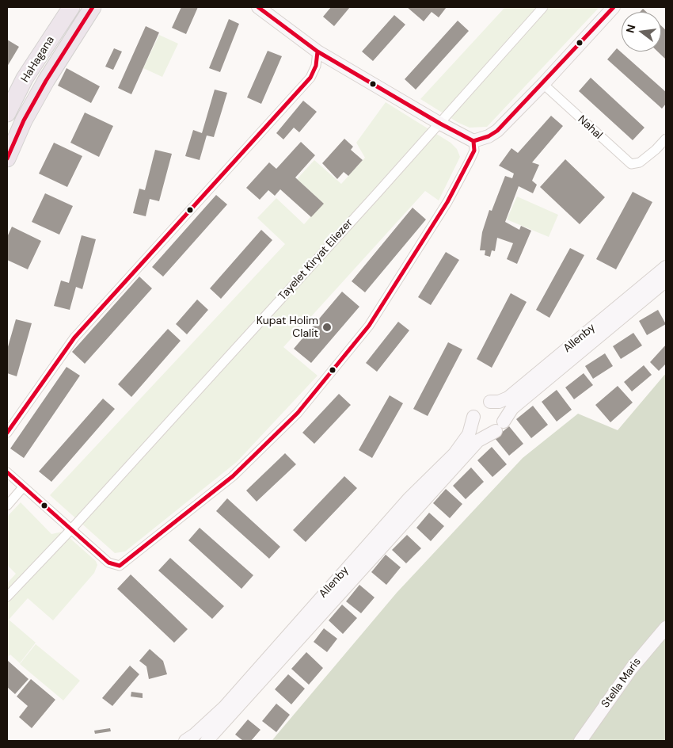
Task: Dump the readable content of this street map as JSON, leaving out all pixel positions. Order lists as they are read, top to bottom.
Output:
{
  "streets": {
    "highway": ["HaHagana"],
    "street": [
      "Nahal",
      "Tayelet Kiryat Eliezer",
      "Allenby",
      "Stella Maris"
    ]
  },
  "places": ["Kupat Holim Clalit"],
  "north": "left"
}
